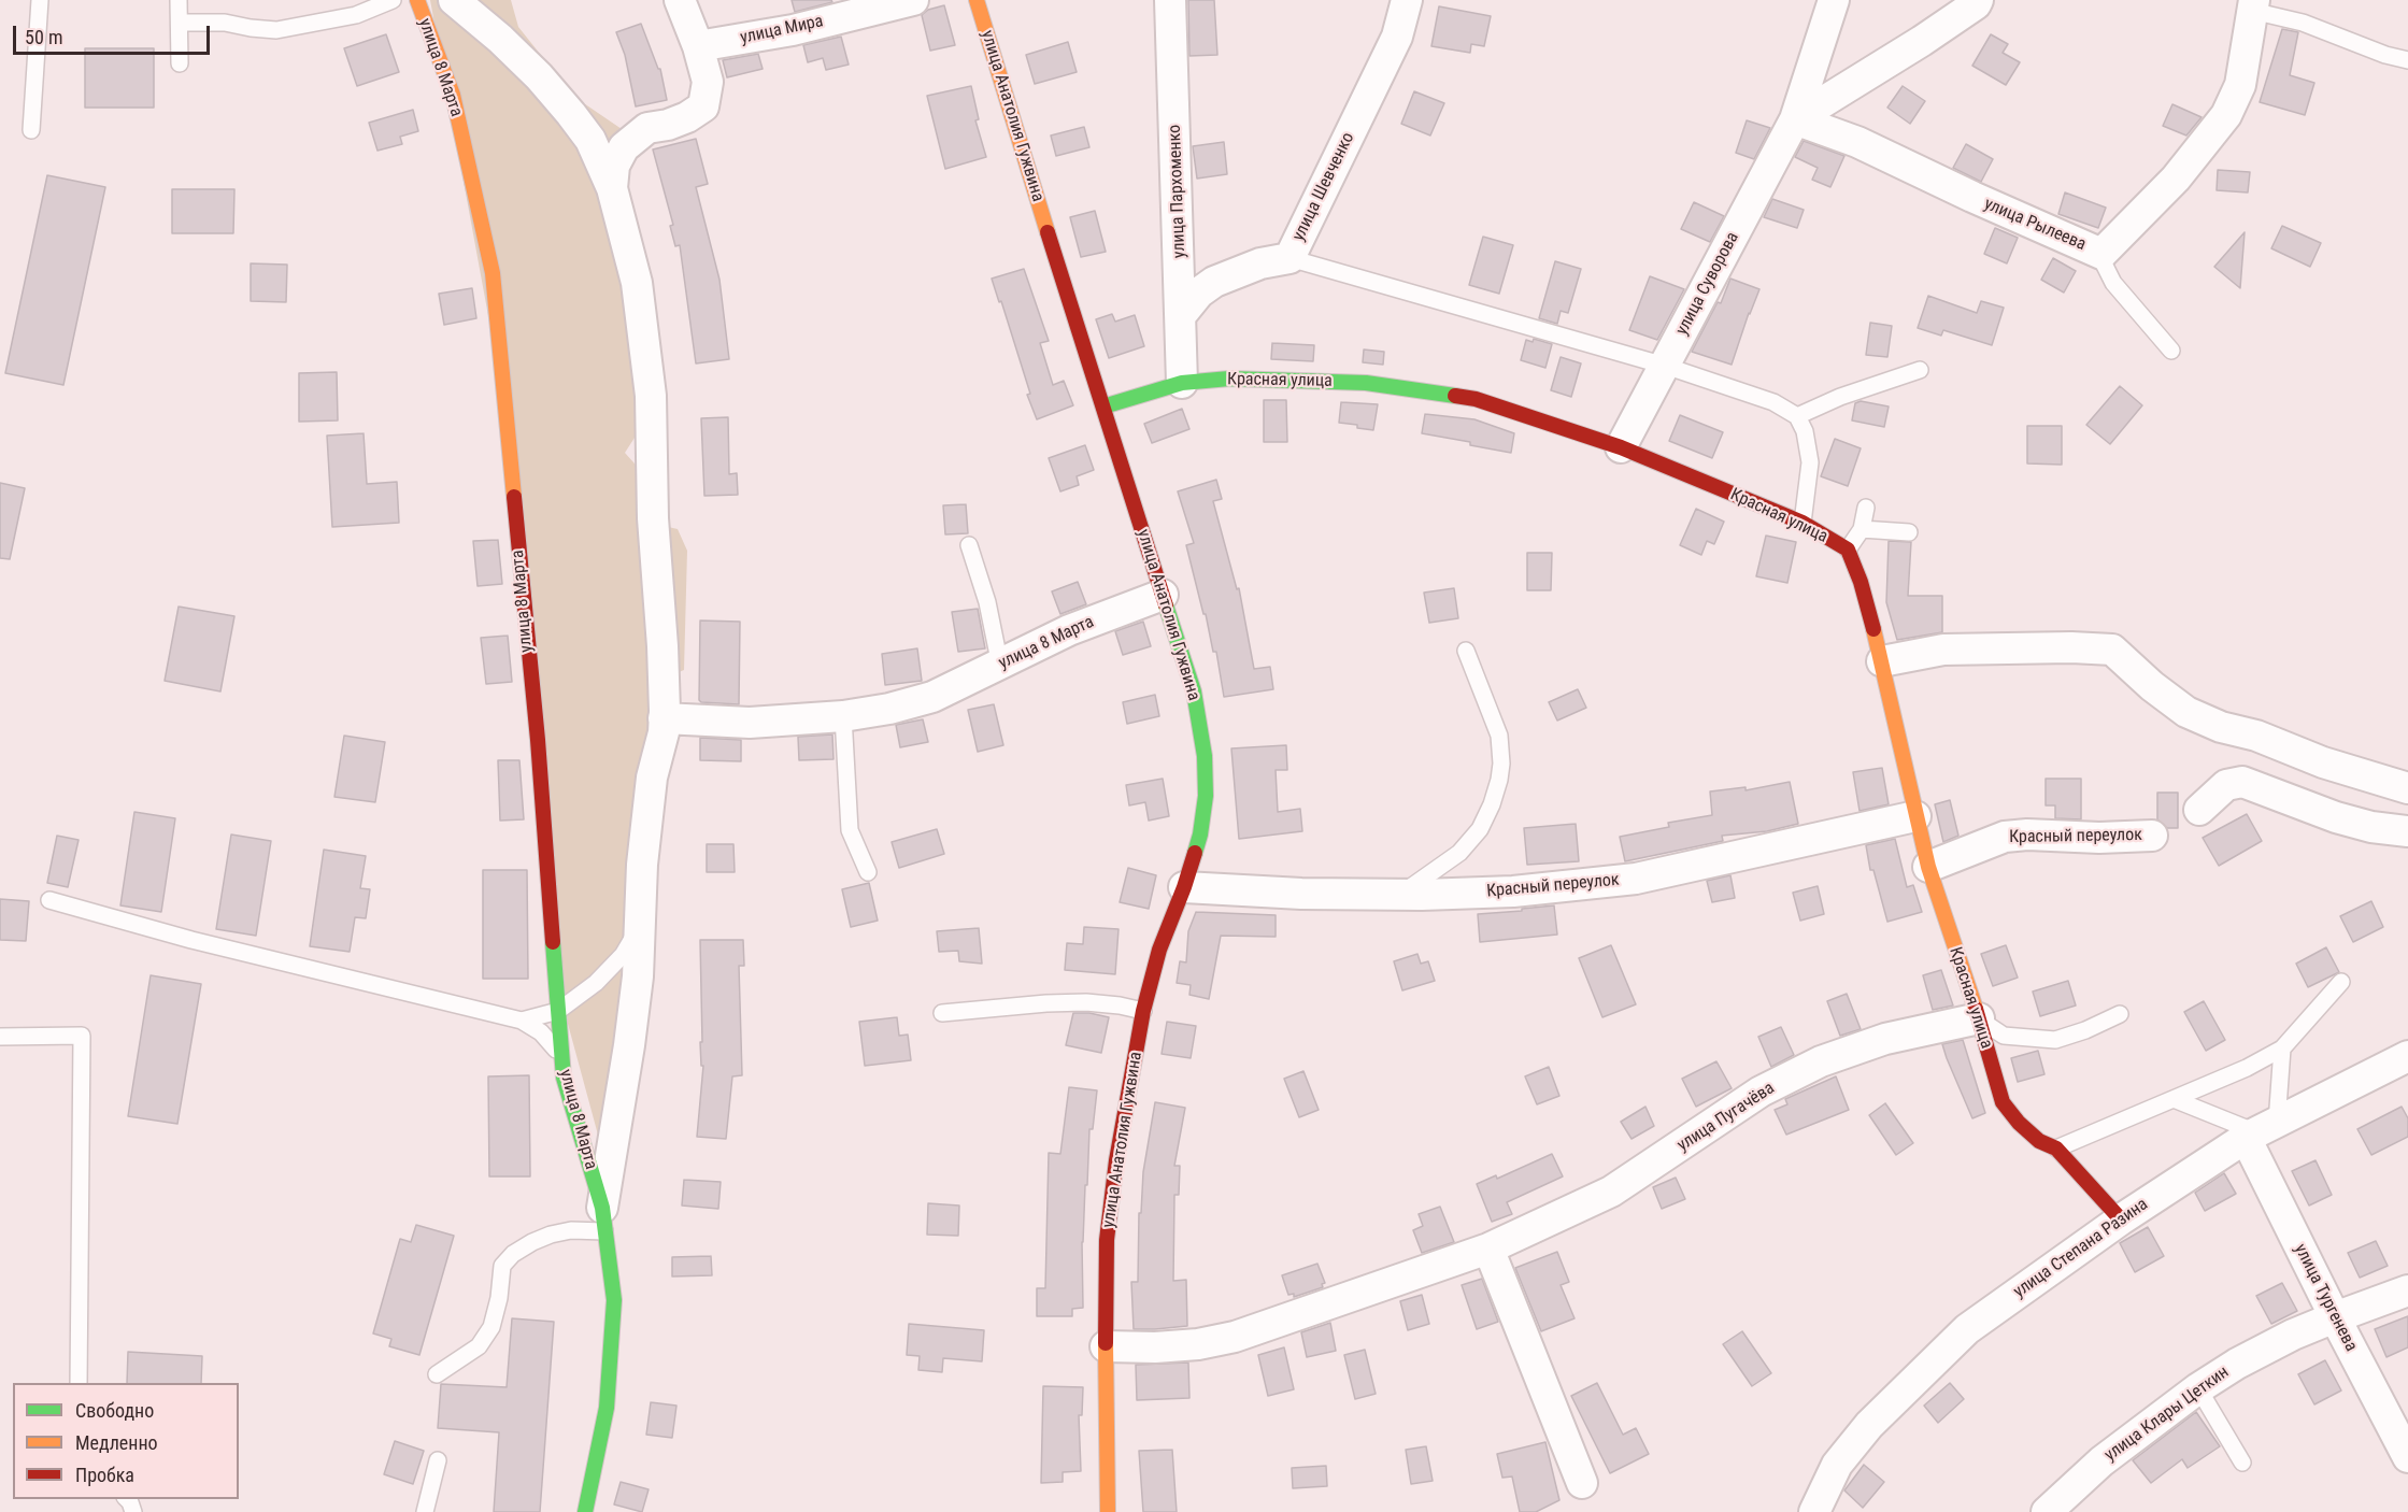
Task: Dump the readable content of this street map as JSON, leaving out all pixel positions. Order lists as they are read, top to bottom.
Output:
{
  "streets": {
    "street": [
      "улица Мира",
      "улица 8 Марта",
      "улица Анатолия Гужвина",
      "улица Шевченко",
      "улица Пархоменко",
      "улица Рылеева",
      "улица Суворова",
      "Красная улица",
      "Красный переулок",
      "улица Пугачёва",
      "улица Степана Разина",
      "улица Тургенева",
      "улица Клары Цеткин"
    ]
  },
  "crossings": [
    ["улица Мира", "улица 8 Марта"],
    ["улица 8 Марта", "улица Анатолия Гужвина"],
    ["улица Анатолия Гужвина", "Красная улица"],
    ["улица Анатолия Гужвина", "Красный переулок"],
    ["улица Анатолия Гужвина", "улица Пугачёва"],
    ["улица Шевченко", "улица Пархоменко"],
    ["улица Пархоменко", "Красная улица"],
    ["улица Рылеева", "улица Суворова"],
    ["улица Суворова", "Красная улица"],
    ["Красная улица", "Красный переулок"],
    ["Красная улица", "улица Пугачёва"],
    ["Красная улица", "улица Степана Разина"],
    ["улица Степана Разина", "улица Тургенева"],
    ["улица Тургенева", "улица Клары Цеткин"]
  ],
  "legend": ["Свободно", "Медленно", "Пробка"],
  "scale_bar": "50 m"
}
